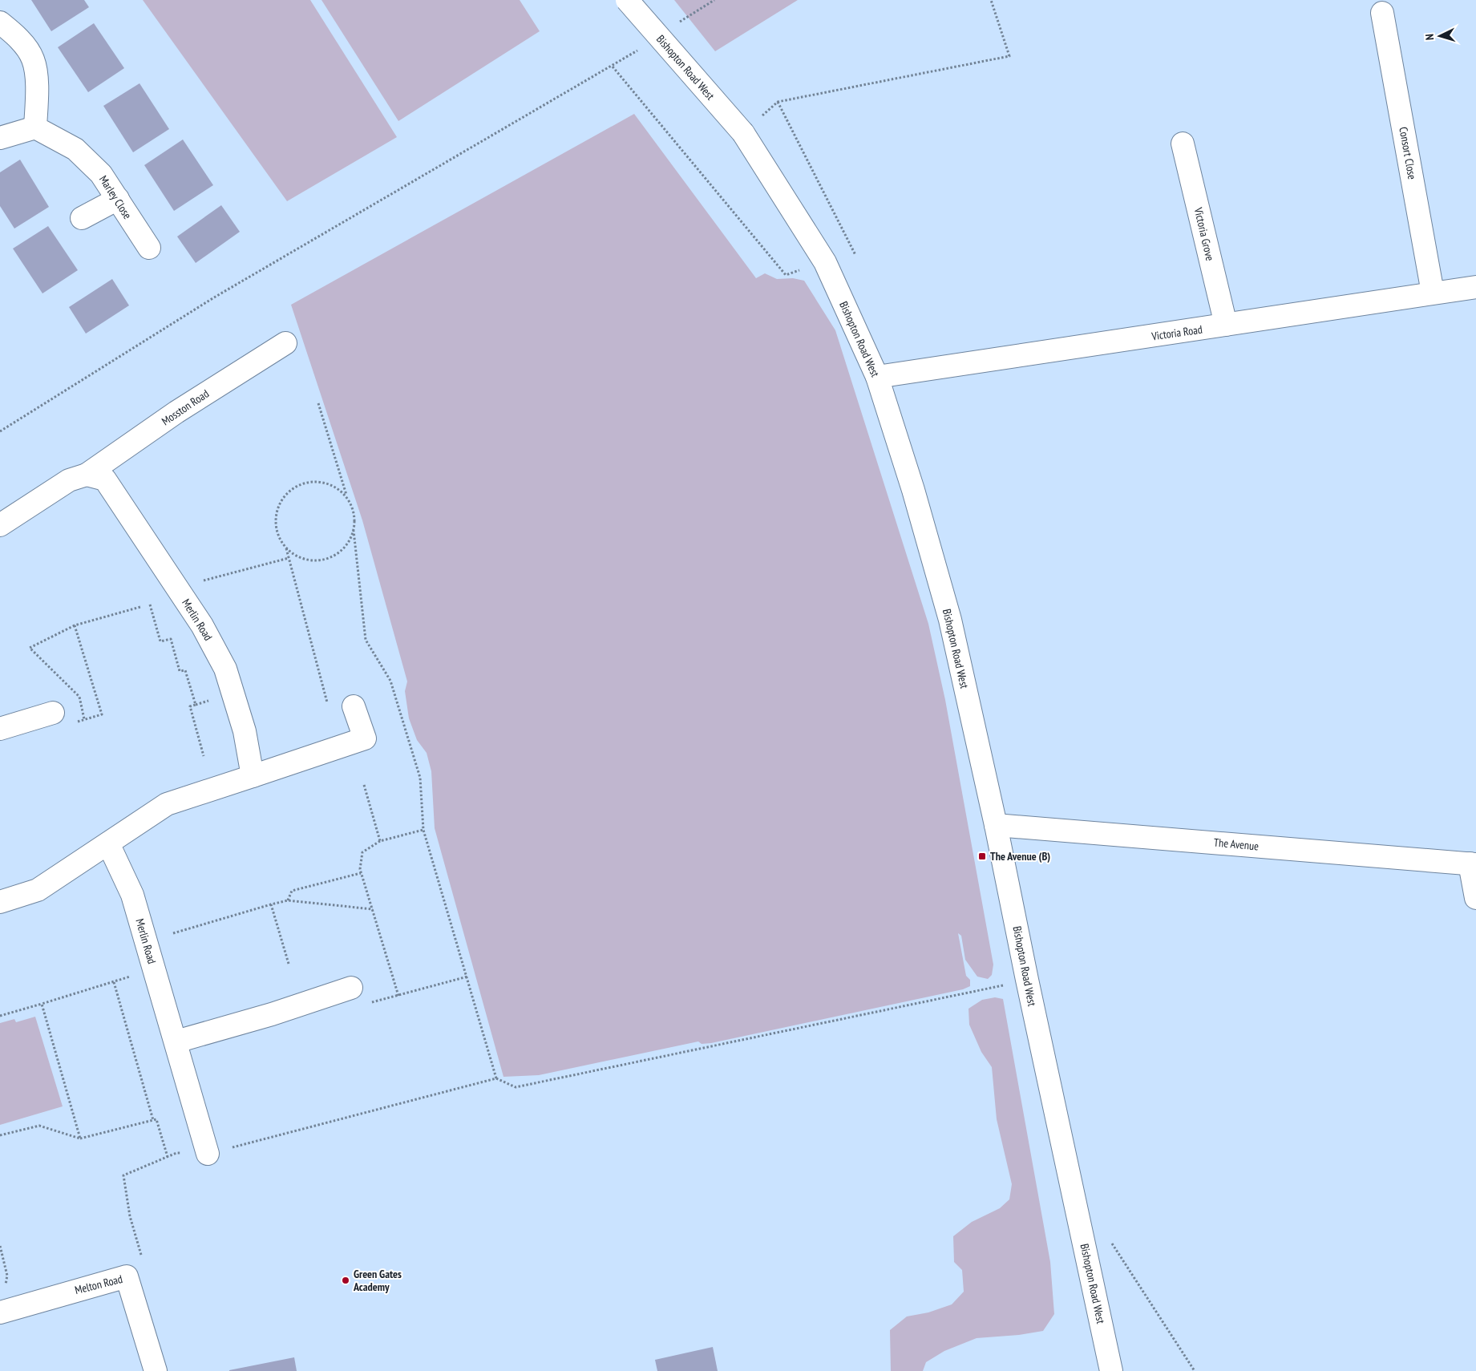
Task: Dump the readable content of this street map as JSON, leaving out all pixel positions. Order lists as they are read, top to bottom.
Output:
{
  "streets": {
    "street": [
      "Bishopton Road West",
      "Consort Close",
      "Marley Close",
      "Victoria Grove",
      "Victoria Road",
      "Mosston Road",
      "Merlin Road",
      "The Avenue",
      "Melton Road"
    ]
  },
  "crossings": [
    ["Bishopton Road West", "Victoria Road"],
    ["Bishopton Road West", "The Avenue"],
    ["Consort Close", "Victoria Road"],
    ["Victoria Grove", "Victoria Road"],
    ["Mosston Road", "Merlin Road"]
  ],
  "places": {
    "transit": ["The Avenue (B)"],
    "other": ["Green Gates Academy"]
  },
  "north": "left"
}
